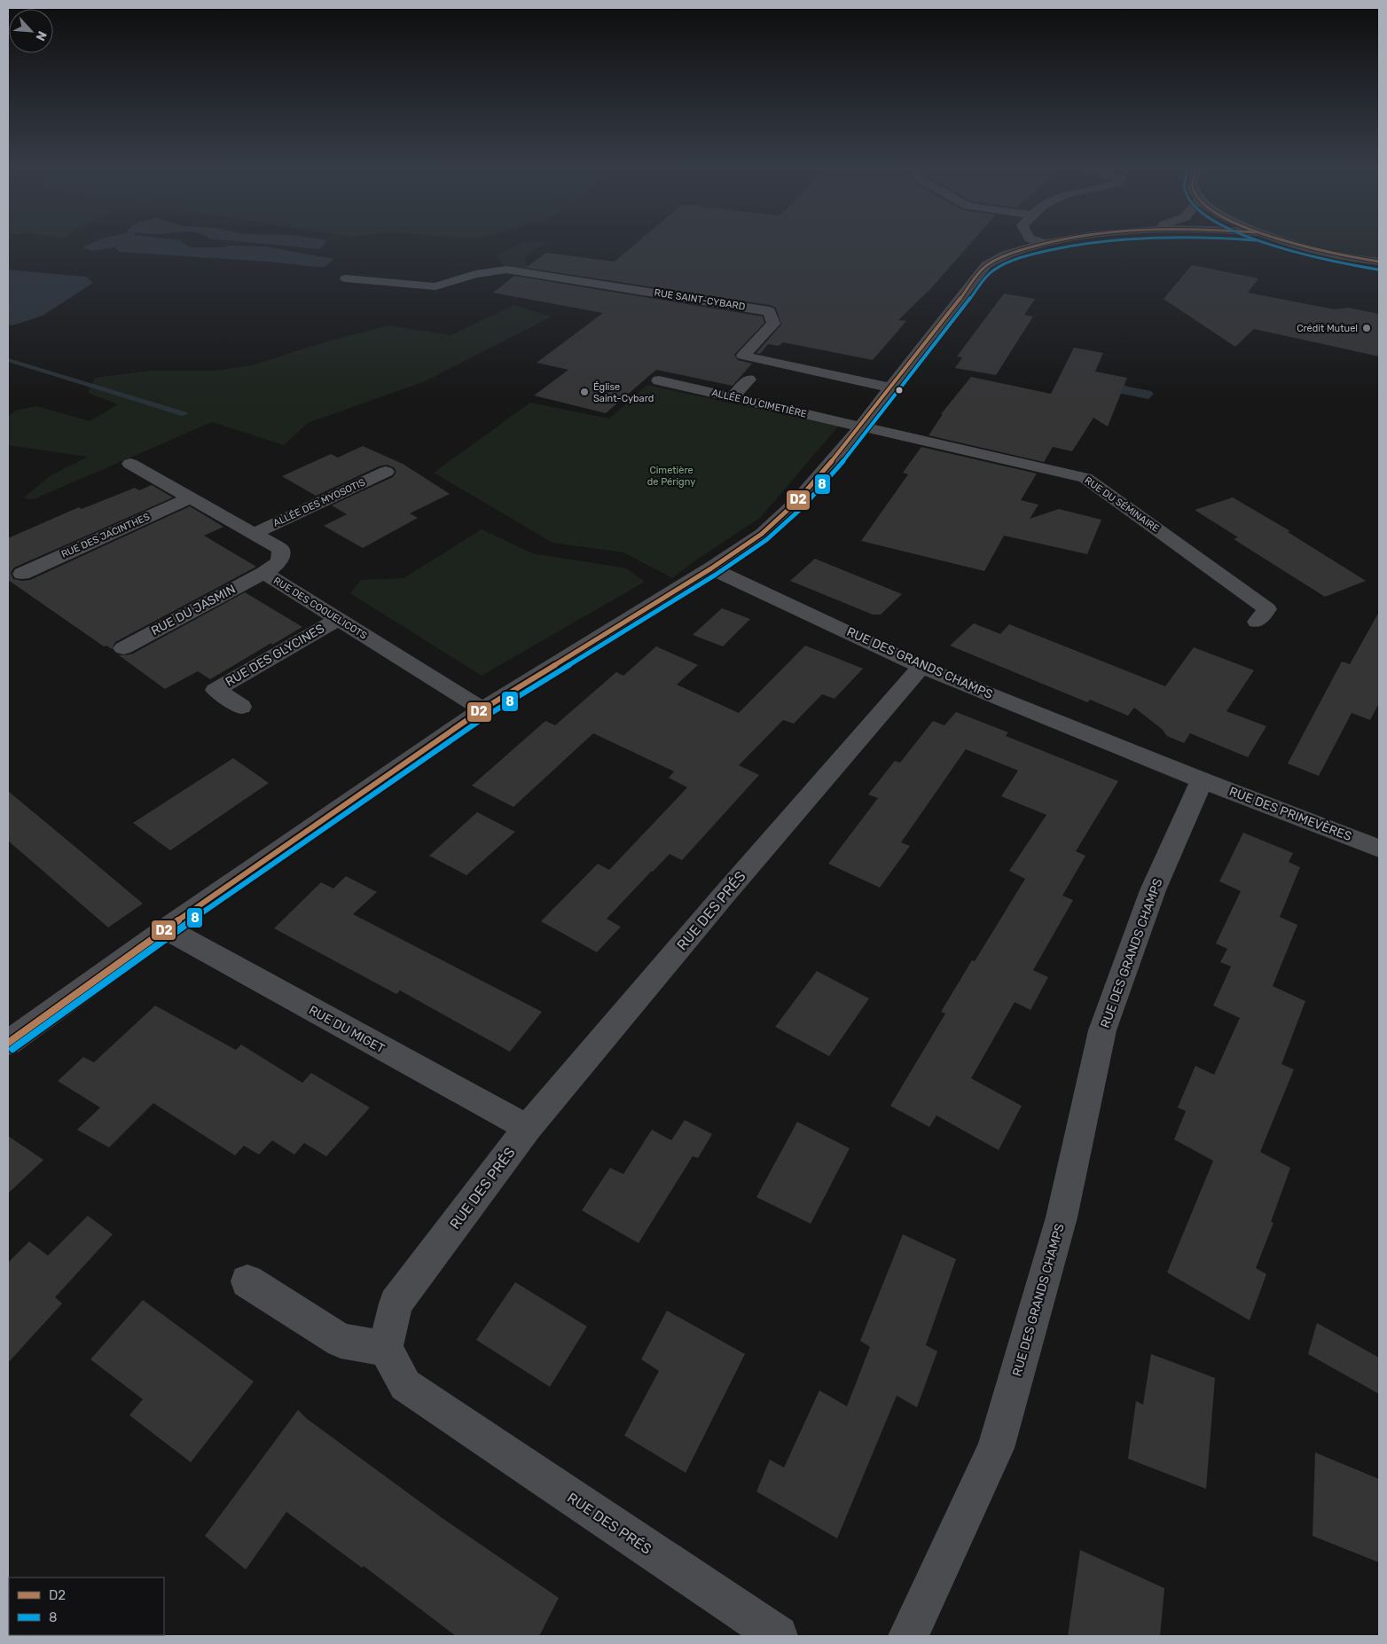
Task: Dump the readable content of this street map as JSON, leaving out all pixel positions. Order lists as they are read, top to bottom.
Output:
{
  "streets": {
    "street": [
      "RUE SAINT-CYBARD",
      "ALLÉE DU CIMETIÈRE",
      "ALLÉE DES MYOSOTIS",
      "RUE DU SÉMINAIRE",
      "RUE DES JACINTHES",
      "RUE DES COQUELICOTS",
      "RUE DU JASMIN",
      "RUE DES GLYCINES",
      "RUE DES GRANDS CHAMPS",
      "RUE DES PRIMEVÈRES",
      "RUE DES PRÉS",
      "RUE DU MIGET"
    ]
  },
  "crossings": [
    ["ALLÉE DU CIMETIÈRE", "RUE DU SÉMINAIRE"],
    ["ALLÉE DES MYOSOTIS", "RUE DES COQUELICOTS"],
    ["RUE DES JACINTHES", "RUE DES COQUELICOTS"],
    ["RUE DES COQUELICOTS", "RUE DU JASMIN"],
    ["RUE DES COQUELICOTS", "RUE DES GLYCINES"],
    ["RUE DES GRANDS CHAMPS", "RUE DES PRIMEVÈRES"],
    ["RUE DES GRANDS CHAMPS", "RUE DES PRÉS"],
    ["RUE DES PRÉS", "RUE DU MIGET"]
  ],
  "parks": ["Cimetière de Périgny"],
  "places": ["Crédit Mutuel", "Église Saint-Cybard"],
  "lines": ["transit line D2", "transit line 8"],
  "legend": ["D2", "8"],
  "north": "bottom right"
}
